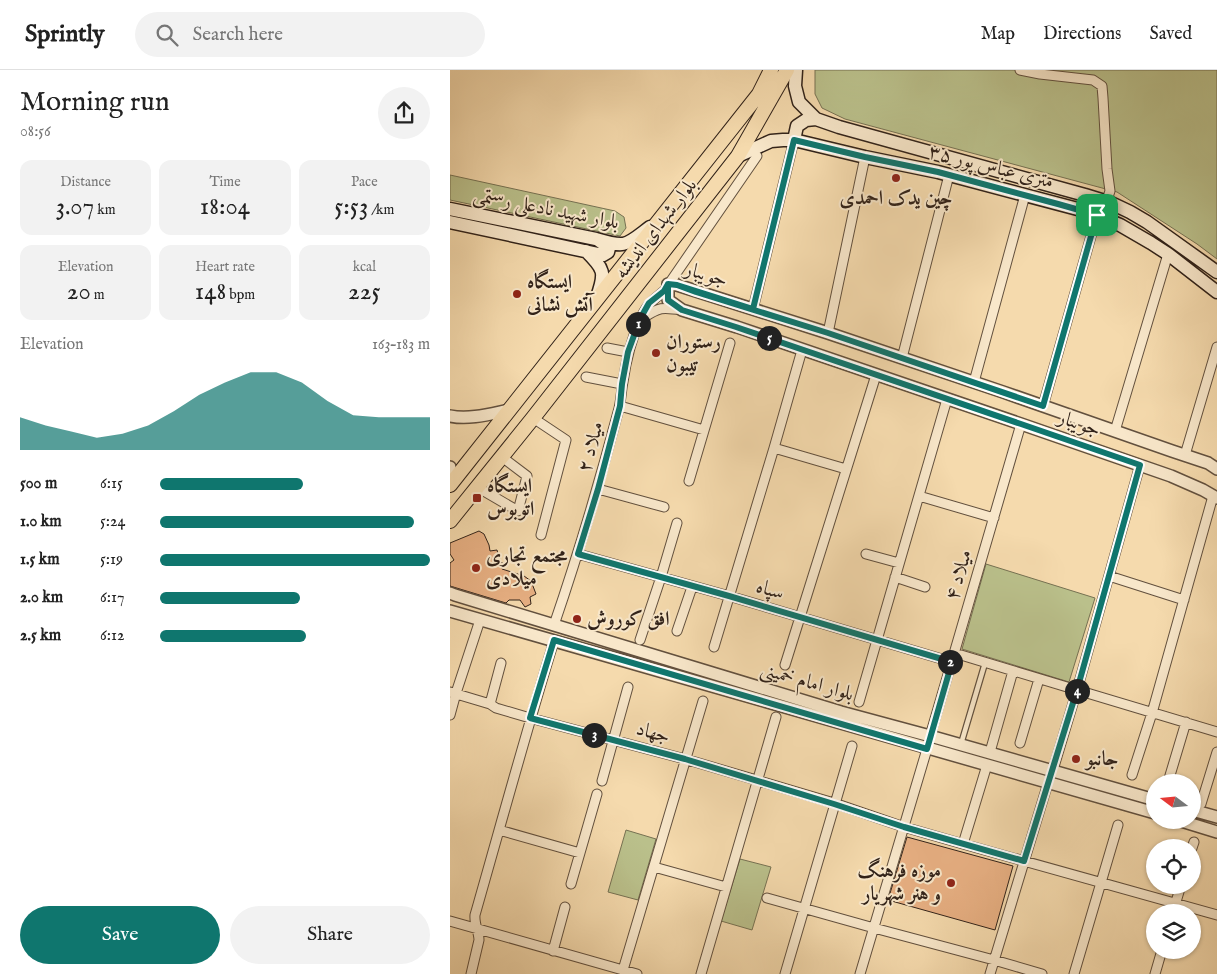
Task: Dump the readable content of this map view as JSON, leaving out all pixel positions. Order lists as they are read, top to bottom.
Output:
{
  "streets": {
    "main road": ["۳۵ متری عباس پور", "بلوار شهید نادعلی رستمی", "بلوار شهدای اندیشه"],
    "street": [
      "جویبار",
      "میلاد ۲",
      "میلاد ۴",
      "سپاه",
      "بلوار امام خمینی",
      "جهاد"
    ]
  },
  "crossings": [
    ["۳۵ متری عباس پور", "بلوار شهدای اندیشه"],
    ["بلوار شهید نادعلی رستمی", "بلوار شهدای اندیشه"],
    ["جویبار", "میلاد ۲"],
    ["جویبار", "میلاد ۴"],
    ["میلاد ۲", "سپاه"],
    ["میلاد ۲", "بلوار امام خمینی"],
    ["میلاد ۴", "سپاه"],
    ["میلاد ۴", "بلوار امام خمینی"]
  ],
  "places": {
    "other": [
      "چین یدک احمدی",
      "ایستگاه آتش نشانی",
      "رستوران تیبون",
      "مجتمع تجاری میلادی",
      "افق کوروش",
      "جانبو",
      "موزه فرهنگ و هنر شهریار"
    ],
    "transit": ["ایستگاه اتوبوس"]
  },
  "north": "left",
  "page": {
    "header": "Sprintly",
    "search": "Search here",
    "nav": ["Map", "Directions", "Saved"],
    "heading": ["Morning run", "08:56"],
    "stats": [
      ["Distance", "3.07 km"],
      ["Time", "18:04"],
      ["Pace", "5:53 /km"],
      ["Elevation", "20 m"],
      ["Heart rate", "148 bpm"],
      ["kcal", "225"]
    ],
    "pins": [
      "1",
      "5",
      "2",
      "4",
      "3"
    ],
    "chart": ["Elevation", "163–183 m"],
    "list": [
      {
        "name": "500 m",
        "note": "6:15"
      },
      {
        "name": "1.0 km",
        "note": "5:24"
      },
      {
        "name": "1.5 km",
        "note": "5:19"
      },
      {
        "name": "2.0 km",
        "note": "6:17"
      },
      {
        "name": "2.5 km",
        "note": "6:12"
      }
    ],
    "buttons": ["Save", "Share"]
  }
}
